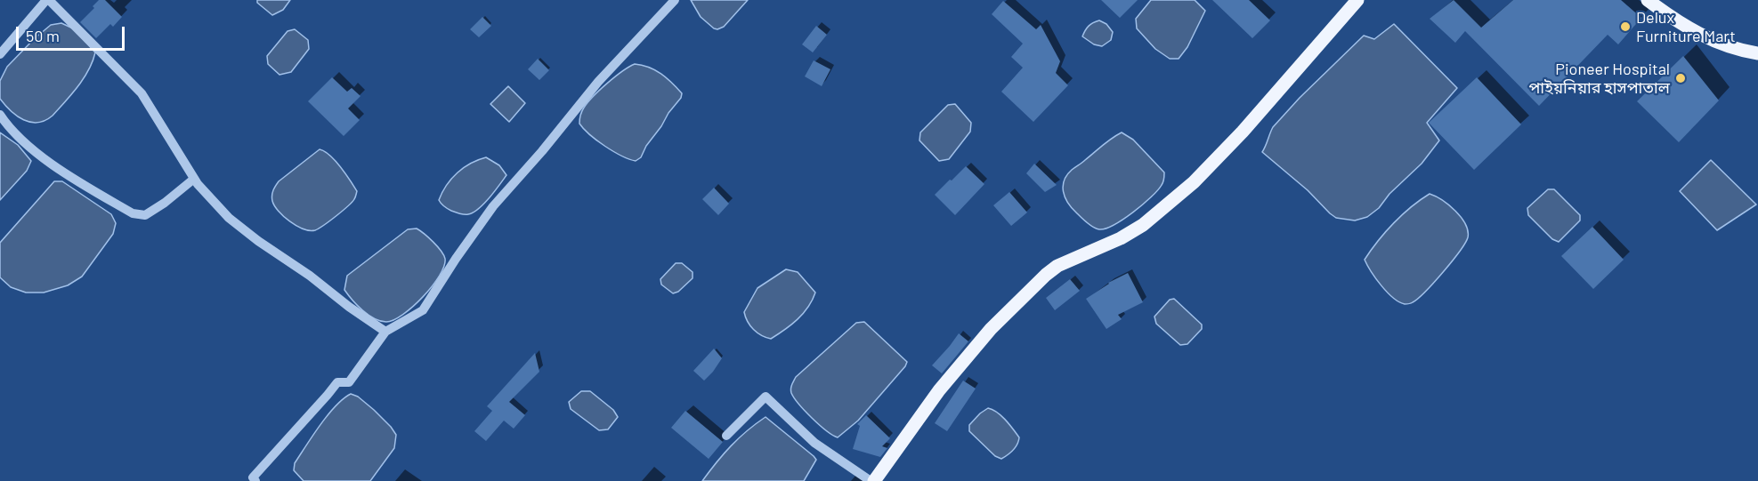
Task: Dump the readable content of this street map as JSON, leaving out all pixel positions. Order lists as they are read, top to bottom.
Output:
{
  "places": ["Delux Furniture Mart", "Pioneer Hospital পাইয়নিয়ার হাসপাতাল"],
  "scale_bar": "50 m"
}
